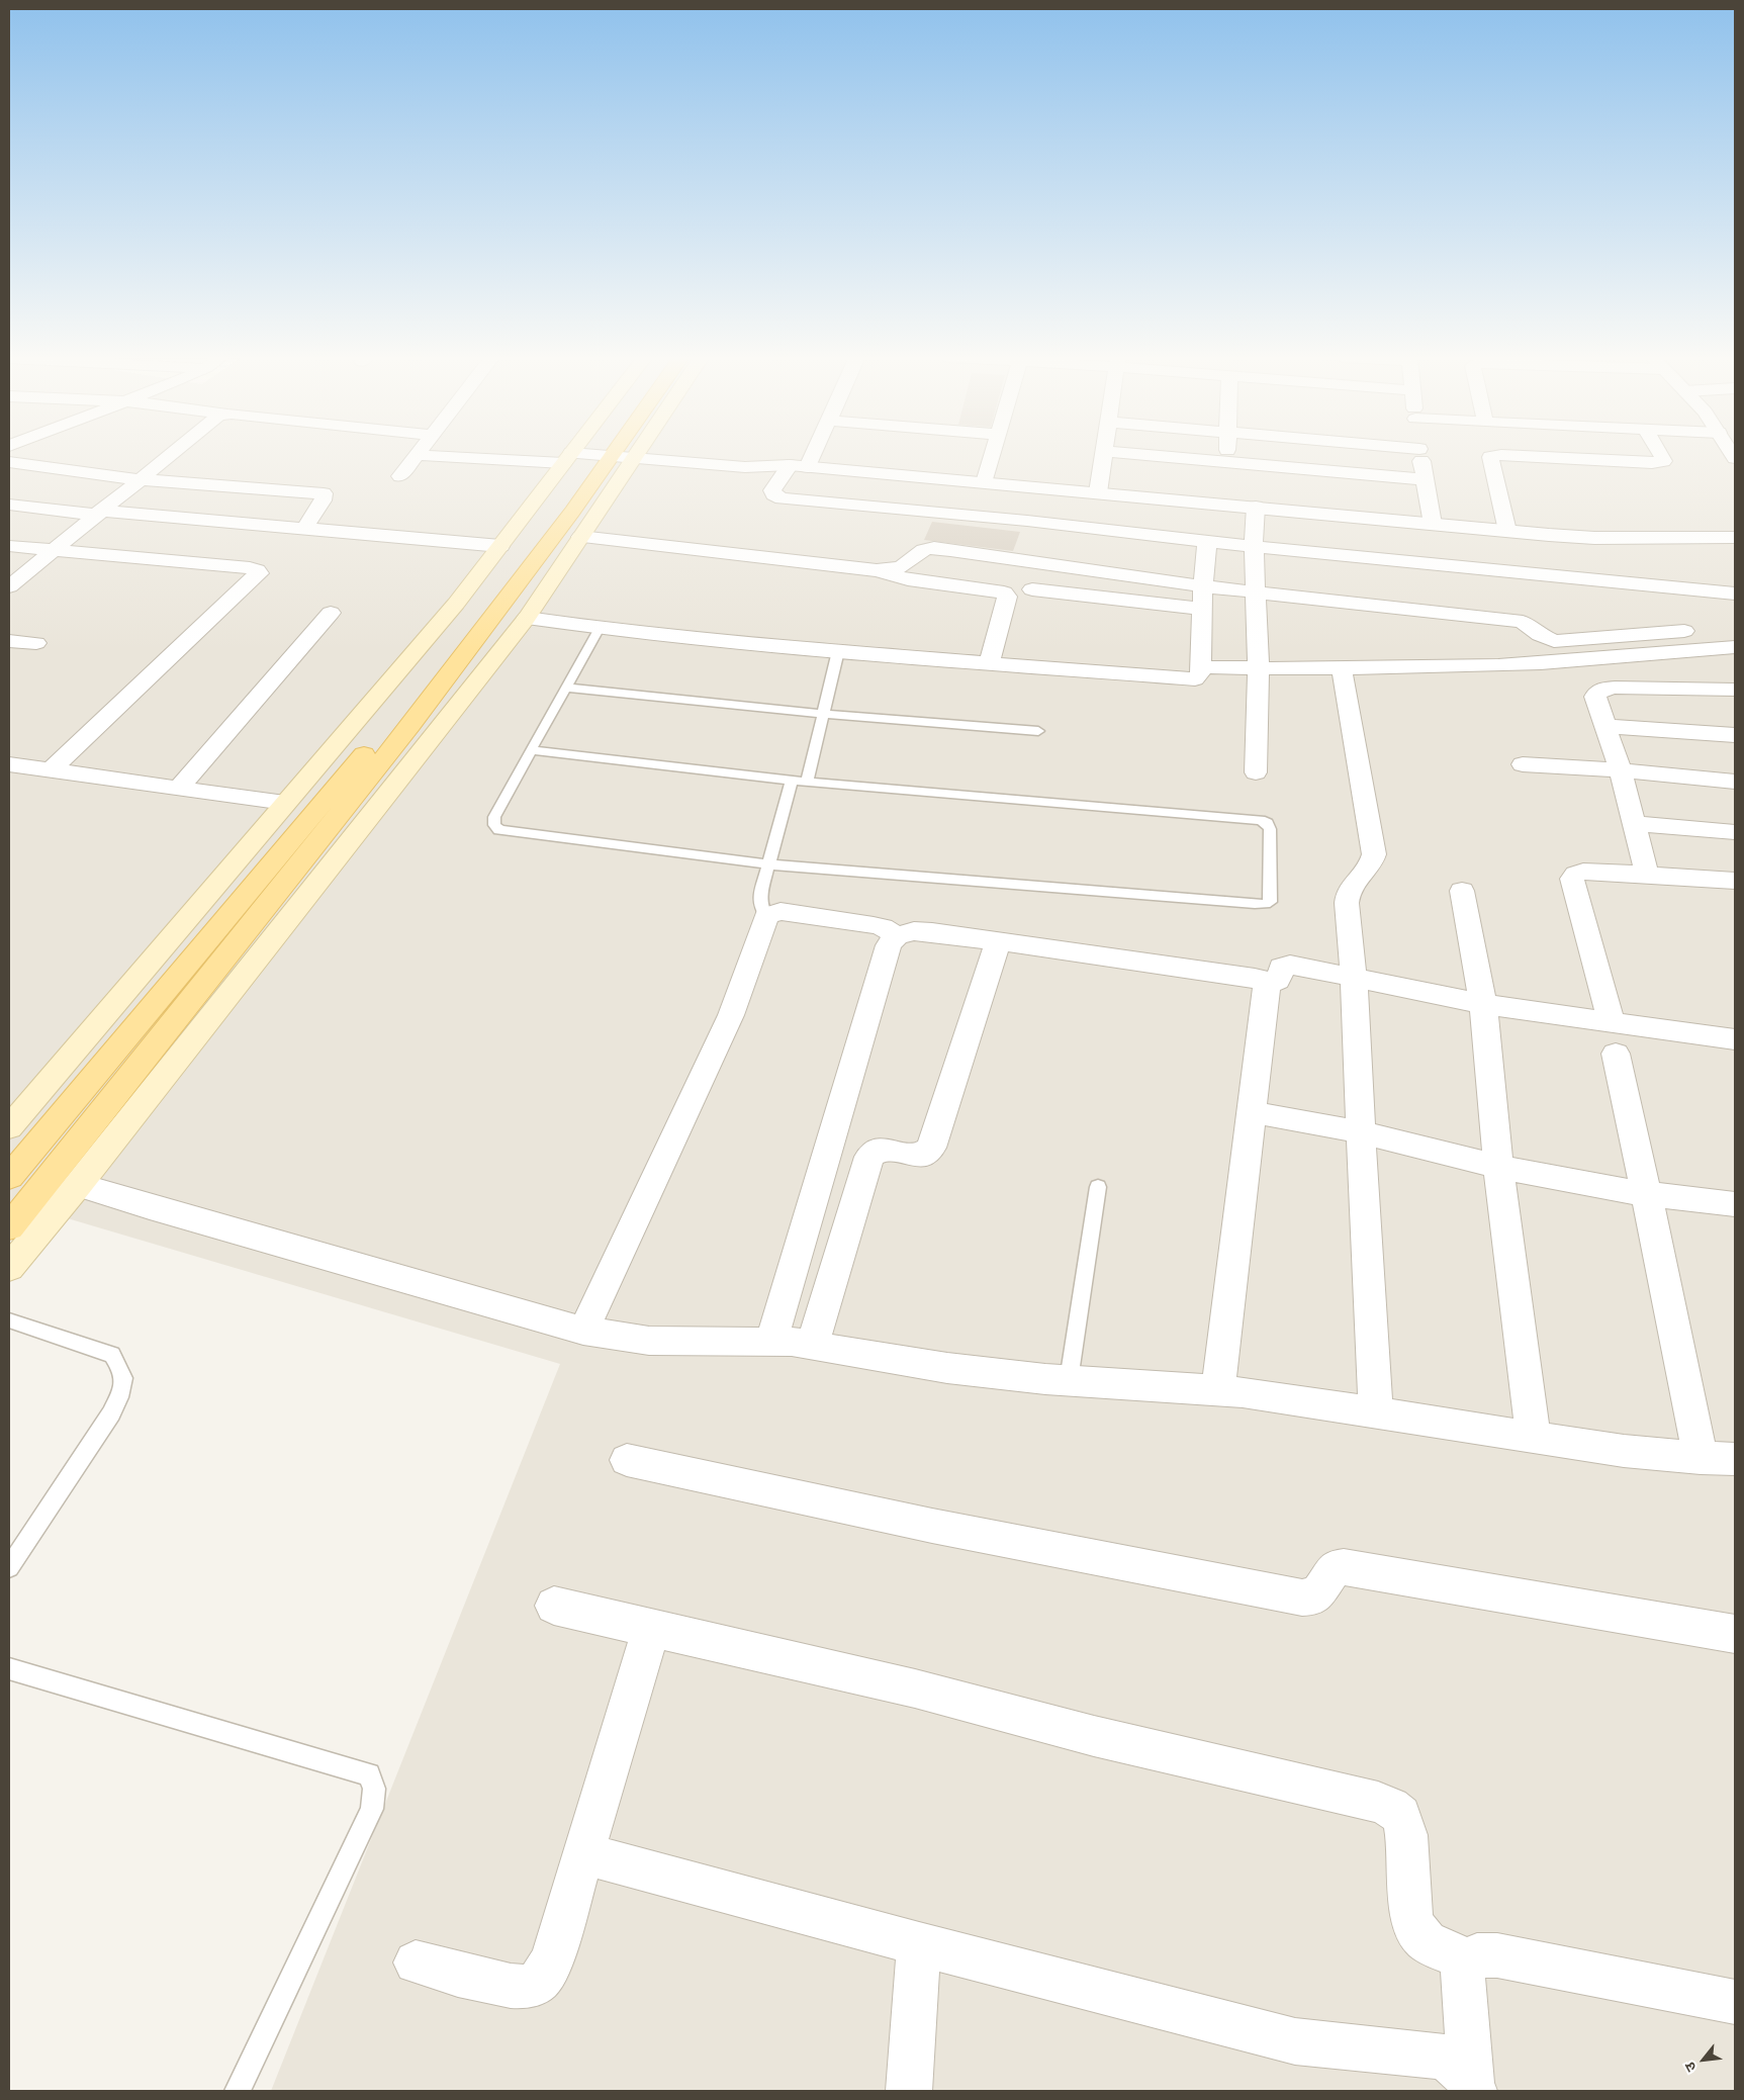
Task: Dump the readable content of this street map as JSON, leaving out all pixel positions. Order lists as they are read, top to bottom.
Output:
{
  "north": "bottom left"
}
